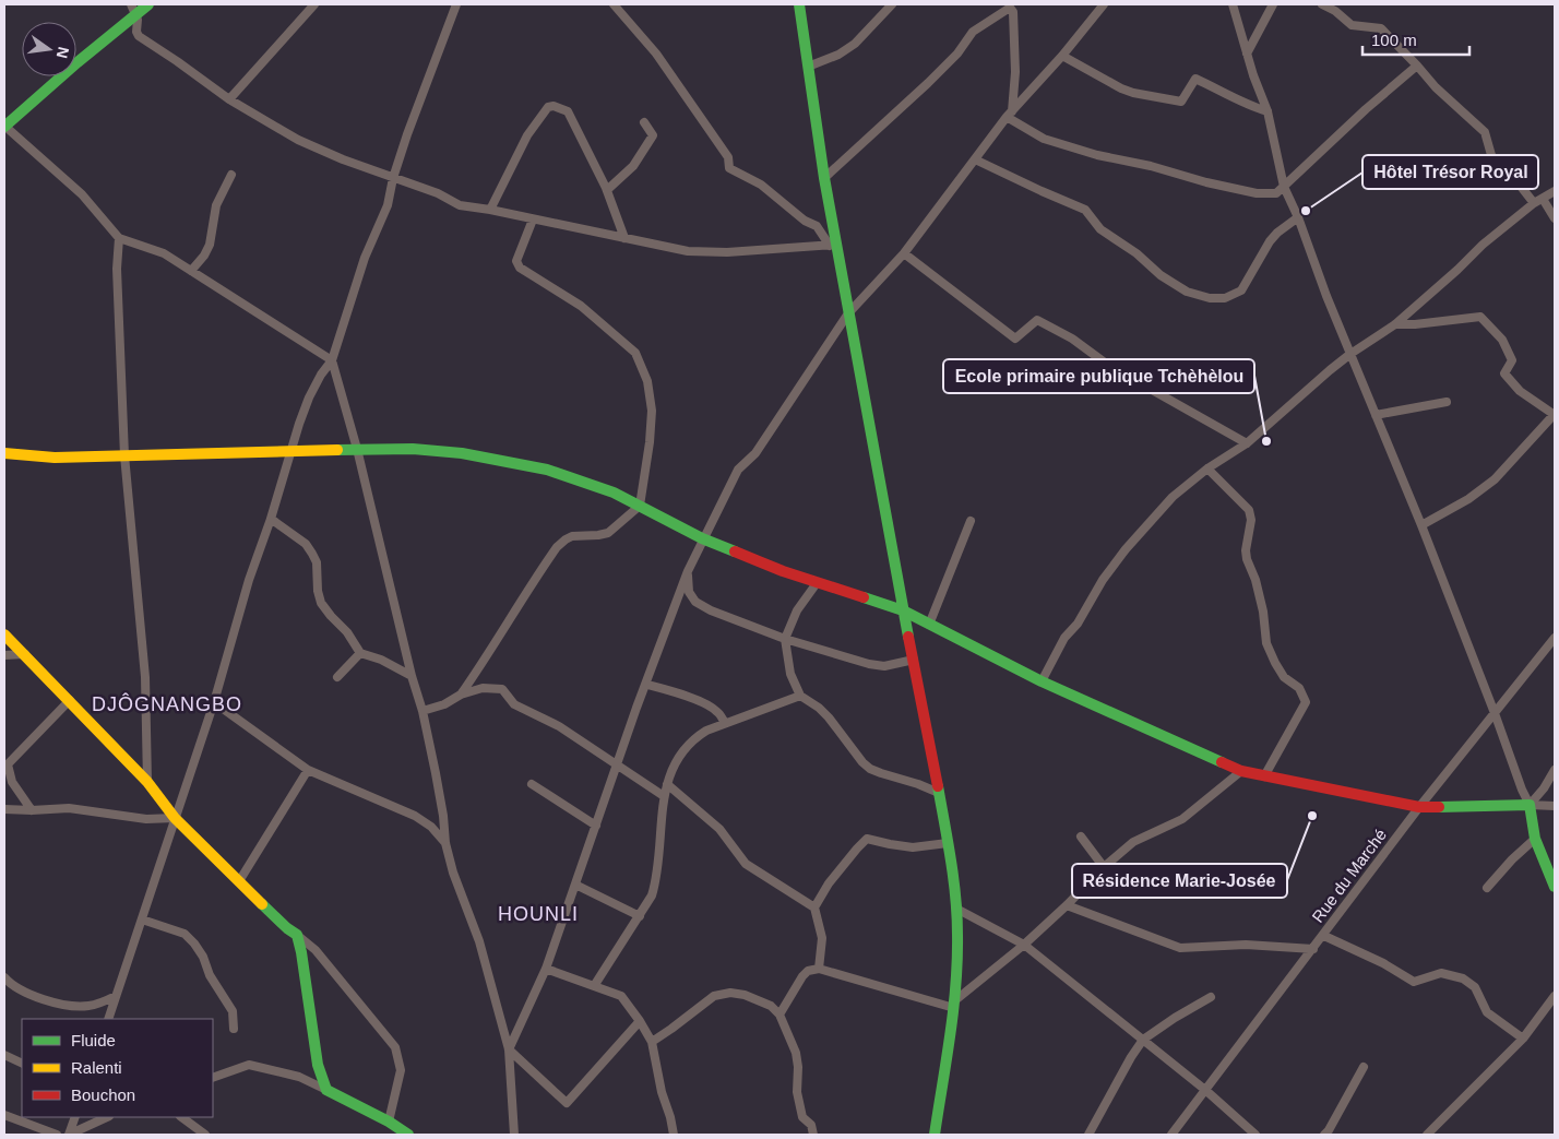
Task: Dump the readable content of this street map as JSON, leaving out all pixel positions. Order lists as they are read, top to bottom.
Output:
{
  "streets": {
    "street": ["Rue du Marché"]
  },
  "districts": ["DJÔGNANGBO", "HOUNLI"],
  "places": ["Hôtel Trésor Royal", "Ecole primaire publique Tchèhèlou", "Résidence Marie-Josée"],
  "legend": ["Fluide", "Ralenti", "Bouchon"],
  "scale_bar": "100 m",
  "north": "right"
}
